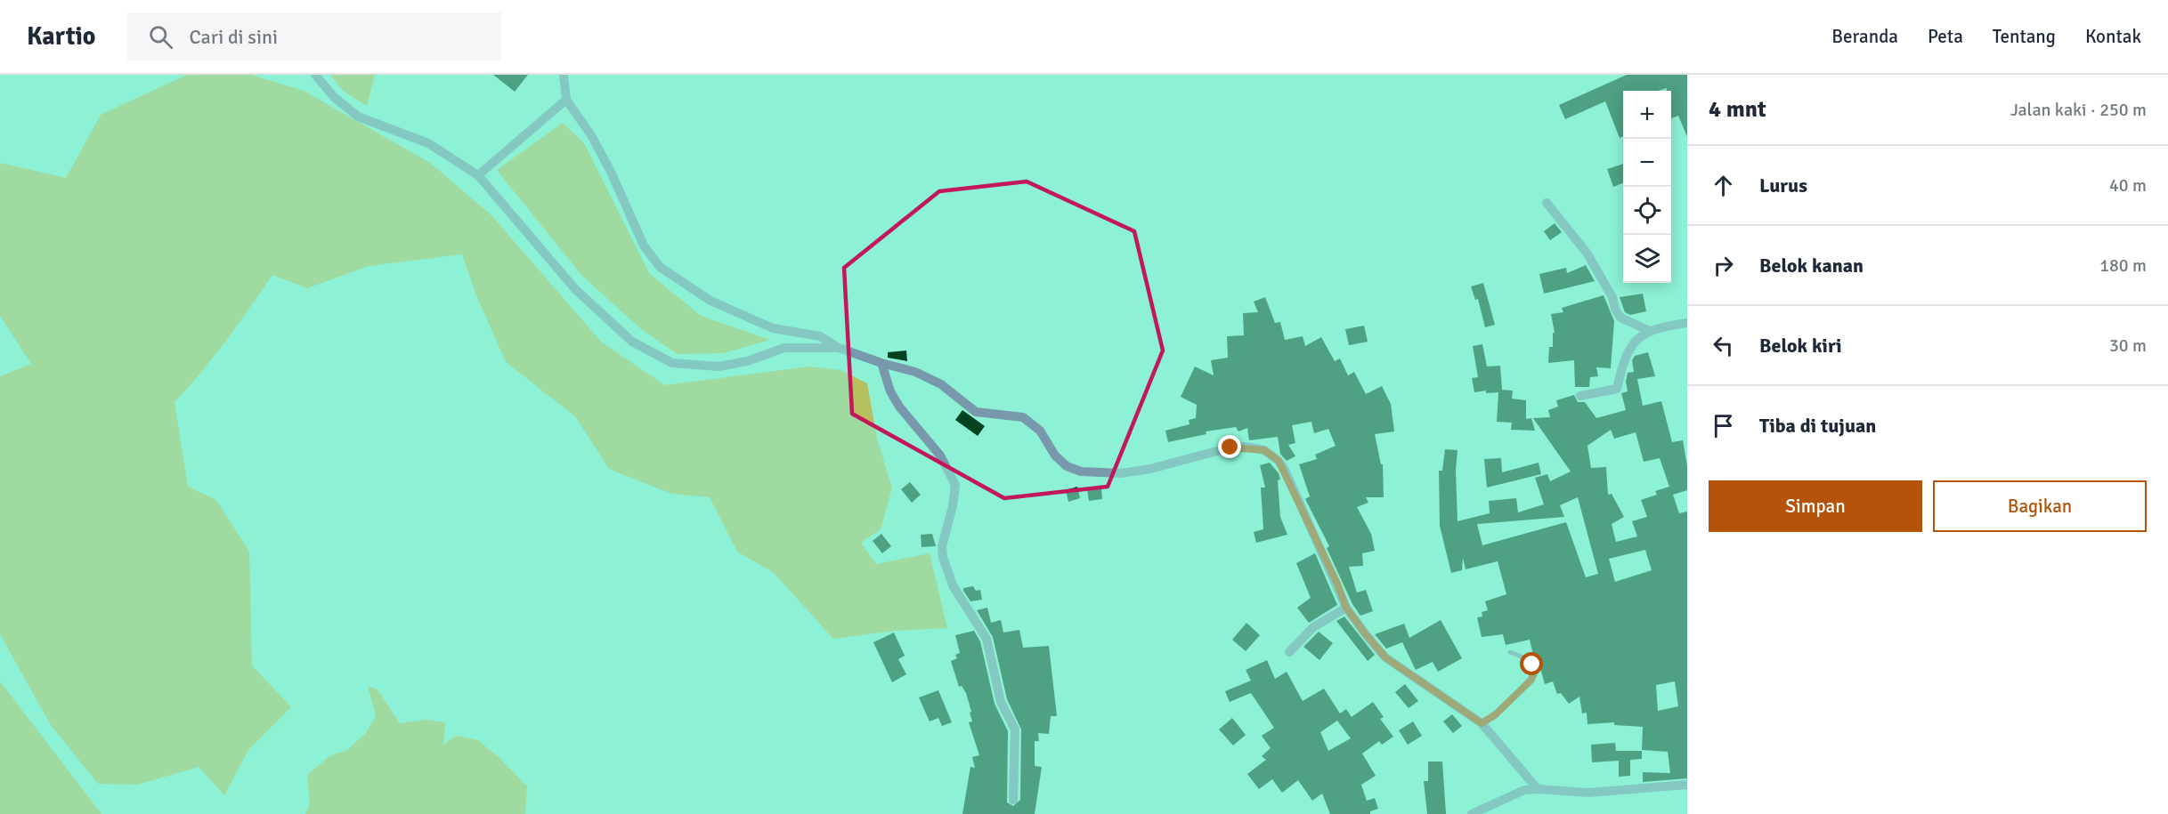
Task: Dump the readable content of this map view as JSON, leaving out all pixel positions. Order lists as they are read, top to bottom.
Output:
{
  "page": {
    "header": "Kartio",
    "search": "Cari di sini",
    "nav": [
      "Beranda",
      "Peta",
      "Tentang",
      "Kontak"
    ],
    "heading": ["4 mnt", "Jalan kaki · 250 m"],
    "map_buttons": ["+", "−"],
    "list": [
      ["Lurus", "40 m"],
      ["Belok kanan", "180 m"],
      ["Belok kiri", "30 m"],
      "Tiba di tujuan"
    ],
    "buttons": ["Simpan", "Bagikan"]
  }
}
